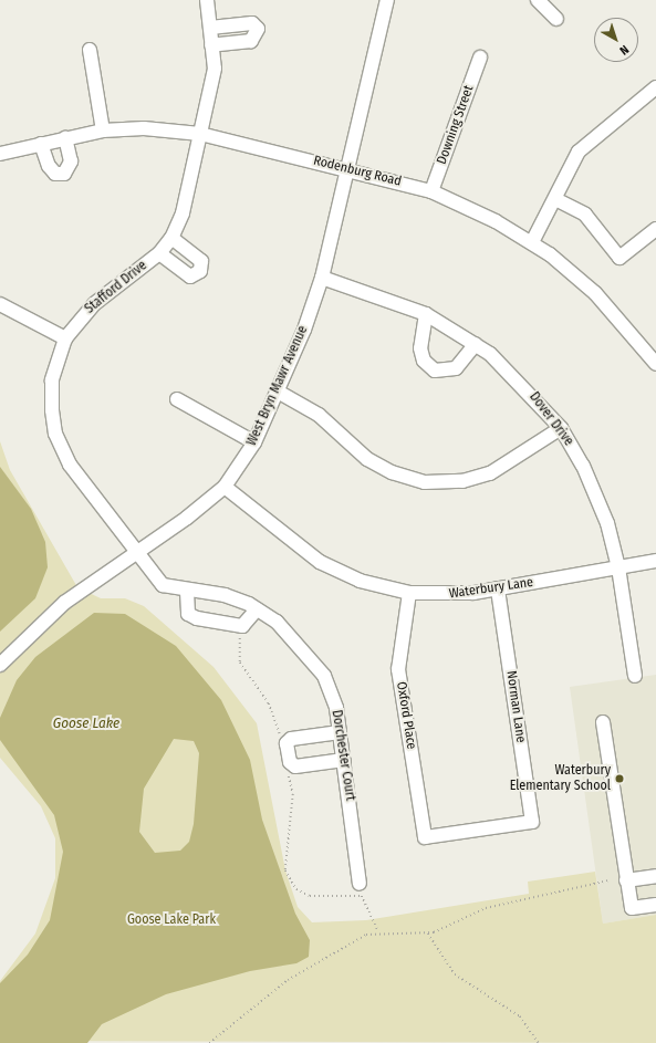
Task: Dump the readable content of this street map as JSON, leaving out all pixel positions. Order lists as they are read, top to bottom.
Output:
{
  "streets": {
    "street": [
      "Downing Street",
      "Rodenburg Road",
      "Stafford Drive",
      "West Bryn Mawr Avenue",
      "Dover Drive",
      "Waterbury Lane",
      "Norman Lane",
      "Oxford Place",
      "Dorchester Court"
    ]
  },
  "crossings": [
    ["Downing Street", "Rodenburg Road"],
    ["Rodenburg Road", "Stafford Drive"],
    ["Rodenburg Road", "West Bryn Mawr Avenue"],
    ["Stafford Drive", "West Bryn Mawr Avenue"],
    ["Stafford Drive", "Dorchester Court"],
    ["West Bryn Mawr Avenue", "Dover Drive"],
    ["West Bryn Mawr Avenue", "Waterbury Lane"],
    ["West Bryn Mawr Avenue", "Dorchester Court"],
    ["Dover Drive", "Waterbury Lane"],
    ["Waterbury Lane", "Norman Lane"],
    ["Waterbury Lane", "Oxford Place"],
    ["Norman Lane", "Oxford Place"]
  ],
  "water": ["Goose Lake"],
  "parks": ["Goose Lake Park"],
  "places": ["Waterbury Elementary School"],
  "north": "bottom right"
}
